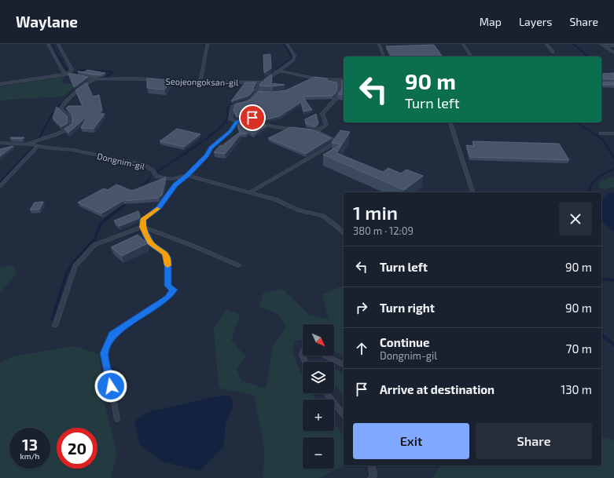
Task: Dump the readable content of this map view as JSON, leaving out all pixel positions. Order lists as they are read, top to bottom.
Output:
{
  "streets": {
    "lane": ["Seojeongoksan-gil", "Dongnim-gil"]
  },
  "north": "bottom right",
  "page": {
    "header": "Waylane",
    "nav": ["Map", "Layers", "Share"],
    "turn": ["90 m", "Turn left"],
    "heading": ["1 min", "380 m · 12:09"],
    "list": [
      {
        "name": "Turn left",
        "value": "90 m"
      },
      {
        "name": "Turn right",
        "value": "90 m"
      },
      {
        "name": "Continue",
        "note": "Dongnim-gil",
        "value": "70 m"
      },
      {
        "name": "Arrive at destination",
        "value": "130 m"
      }
    ],
    "map_buttons": ["+", "−"],
    "buttons": ["Exit", "Share"],
    "speed": "13 km/h",
    "limit": "20"
  }
}
